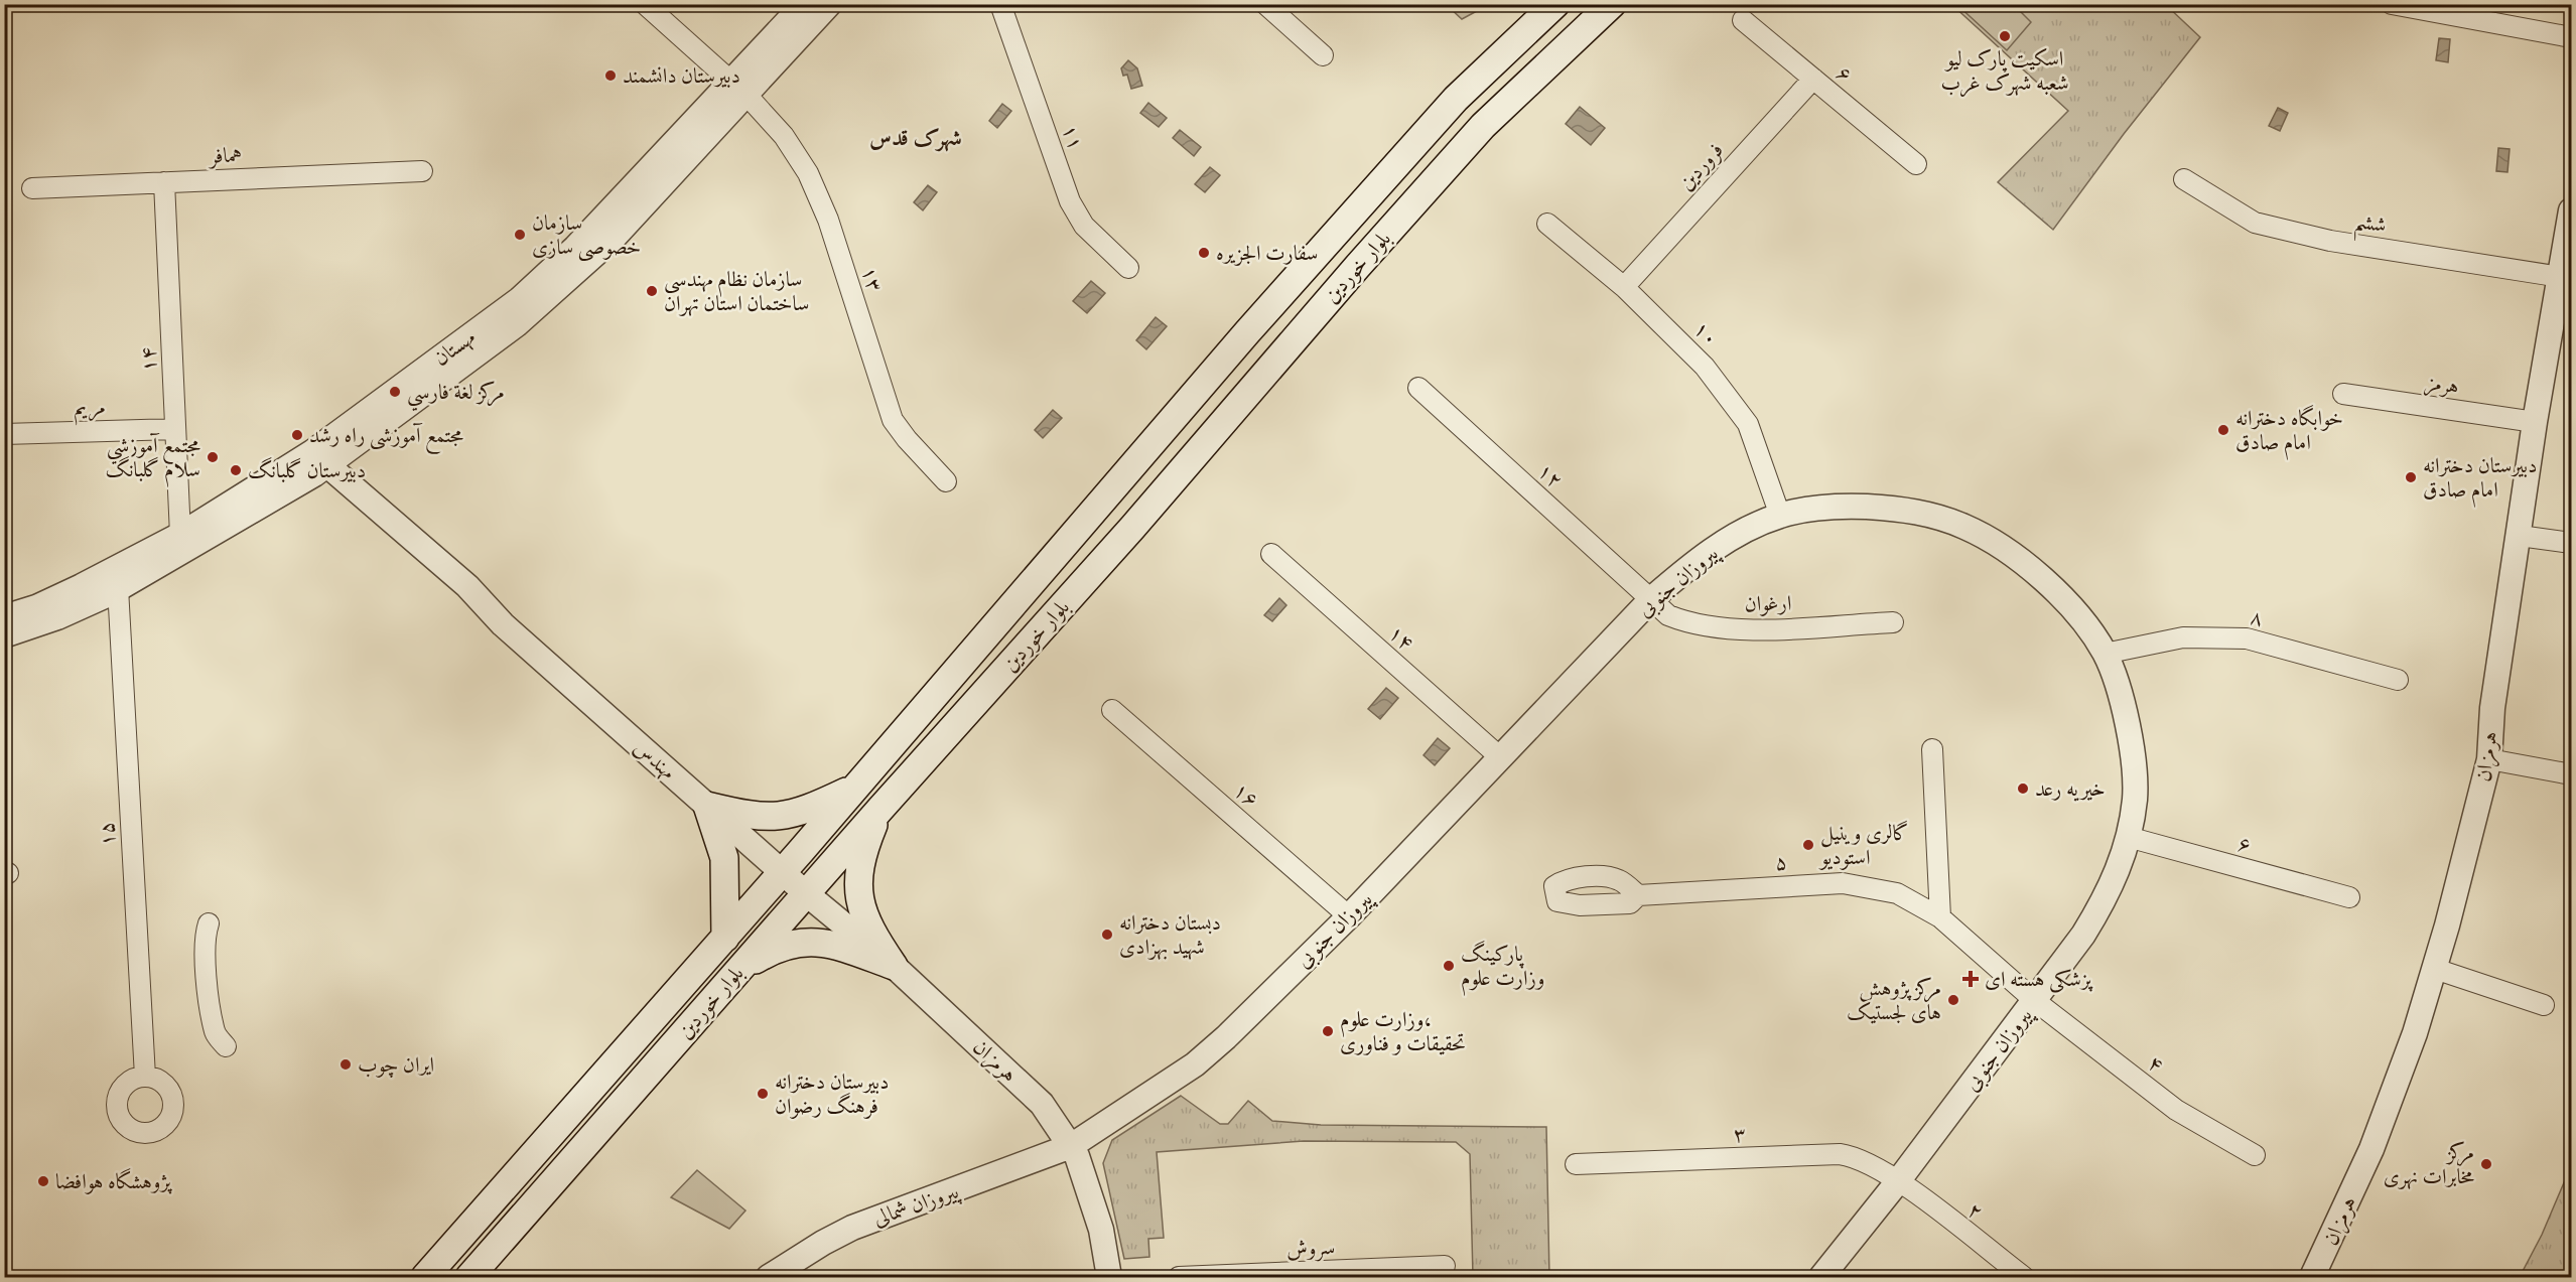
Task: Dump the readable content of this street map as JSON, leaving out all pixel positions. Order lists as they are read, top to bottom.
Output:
{
  "streets": {
    "main road": ["بلوار خوردین"],
    "street": [
      "۶",
      "۱۱",
      "همافر",
      "فروردین",
      "ششم",
      "۱۳",
      "۱۰",
      "۱۴",
      "هرمز",
      "مریم",
      "۱۲",
      "پیروزان جنوبی",
      "ارغوان",
      "۸",
      "هرمزان",
      "مهندس",
      "۱۶",
      "۱۵",
      "۵",
      "۴",
      "۳",
      "پیروزان شمالی",
      "۲",
      "سروش"
    ]
  },
  "crossings": [
    ["۶", "فروردین"],
    ["۶", "پیروزان جنوبی"],
    ["همافر", "۱۴"],
    ["فروردین", "۱۰"],
    ["ششم", "هرمزان"],
    ["بلوار خوردین", "هرمزان"],
    ["بلوار خوردین", "مهندس"],
    ["۱۰", "پیروزان جنوبی"],
    ["۱۴", "مریم"],
    ["۱۴", "پیروزان جنوبی"],
    ["هرمز", "هرمزان"],
    ["۱۲", "پیروزان جنوبی"],
    ["۱۲", "ارغوان"],
    ["پیروزان جنوبی", "ارغوان"],
    ["پیروزان جنوبی", "۸"],
    ["پیروزان جنوبی", "هرمزان"],
    ["پیروزان جنوبی", "۱۶"],
    ["پیروزان جنوبی", "۵"],
    ["پیروزان جنوبی", "۴"],
    ["پیروزان جنوبی", "۳"],
    ["پیروزان جنوبی", "پیروزان شمالی"],
    ["پیروزان جنوبی", "۲"],
    ["هرمزان", "مهندس"],
    ["هرمزان", "پیروزان شمالی"],
    ["۵", "۴"],
    ["۳", "۲"]
  ],
  "districts": ["شهرک قدس"],
  "places": {
    "other": [
      "اسکیت پارک لیو شعبه شهرک غرب",
      "دبیرستان دانشمند",
      "سازمان خصوصی سازی",
      "سفارت الجزیره",
      "سازمان نظام مهندسی ساختمان استان تهران",
      "مركز لغة فارسي",
      "خوابگاه دخترانه امام صادق",
      "مجتمع آموزشی راه رشد",
      "مجتمع آموزشي سلام گلبانگ",
      "دبیرستان گلبانگ",
      "دبیرستان دخترانه امام صادق",
      "خیریه رعد",
      "گالری وینیل استودیو",
      "دبستان دخترانه شهید بهزادی",
      "پارکینگ وزارت علوم",
      "مرکز پژوهش های لجستیک",
      "وزارت علوم، تحقیقات و فناوری",
      "ایران چوب",
      "دبیرستان دخترانه فرهنگ رضوان",
      "مرکز مخابرات نهری",
      "پژوهشگاه هوافضا"
    ],
    "health": ["پزشکی هسته ای"]
  }
}
